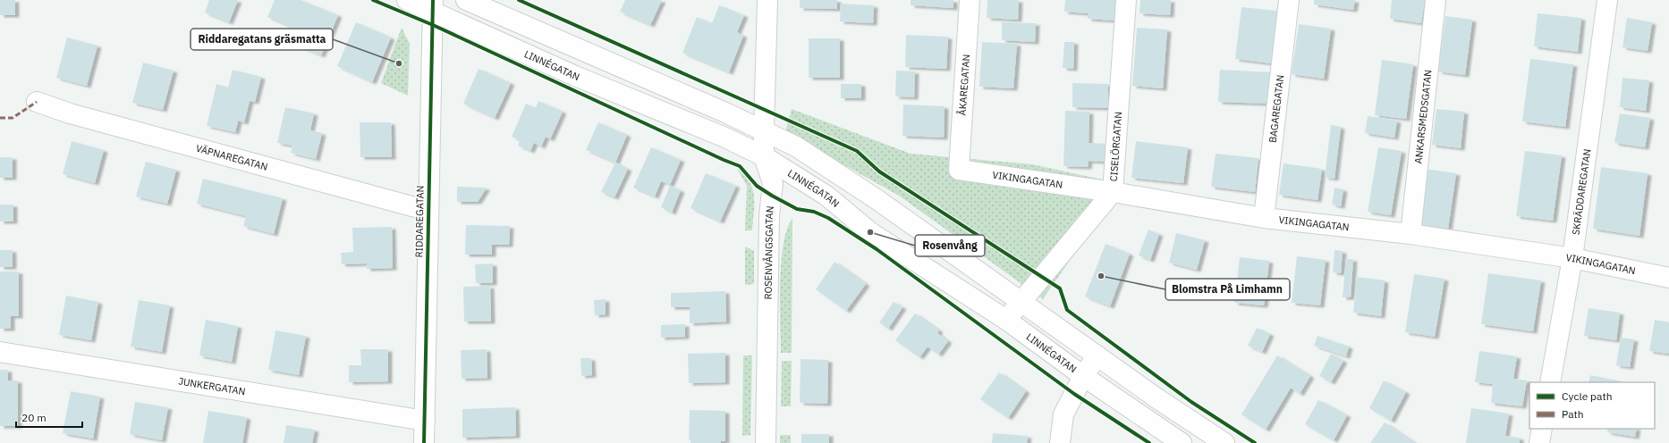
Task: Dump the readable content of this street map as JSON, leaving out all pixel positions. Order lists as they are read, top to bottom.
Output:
{
  "streets": {
    "street": [
      "LINNÉGATAN",
      "ÅKAREGATAN",
      "BAGAREGATAN",
      "ANKARSMEDSGATAN",
      "CISELÖRGATAN",
      "VÄPNAREGATAN",
      "VIKINGAGATAN",
      "SKRÄDDAREGATAN",
      "RIDDAREGATAN",
      "ROSENVÅNGSGATAN",
      "JUNKERGATAN"
    ]
  },
  "crossings": [
    ["LINNÉGATAN", "CISELÖRGATAN"],
    ["LINNÉGATAN", "RIDDAREGATAN"],
    ["LINNÉGATAN", "ROSENVÅNGSGATAN"],
    ["ÅKAREGATAN", "VIKINGAGATAN"],
    ["BAGAREGATAN", "VIKINGAGATAN"],
    ["ANKARSMEDSGATAN", "VIKINGAGATAN"],
    ["CISELÖRGATAN", "VIKINGAGATAN"],
    ["VÄPNAREGATAN", "RIDDAREGATAN"],
    ["VIKINGAGATAN", "SKRÄDDAREGATAN"],
    ["RIDDAREGATAN", "JUNKERGATAN"]
  ],
  "places": ["Riddaregatans gräsmatta", "Rosenvång", "Blomstra På Limhamn"],
  "legend": ["Cycle path", "Path"],
  "scale_bar": "20 m"
}
